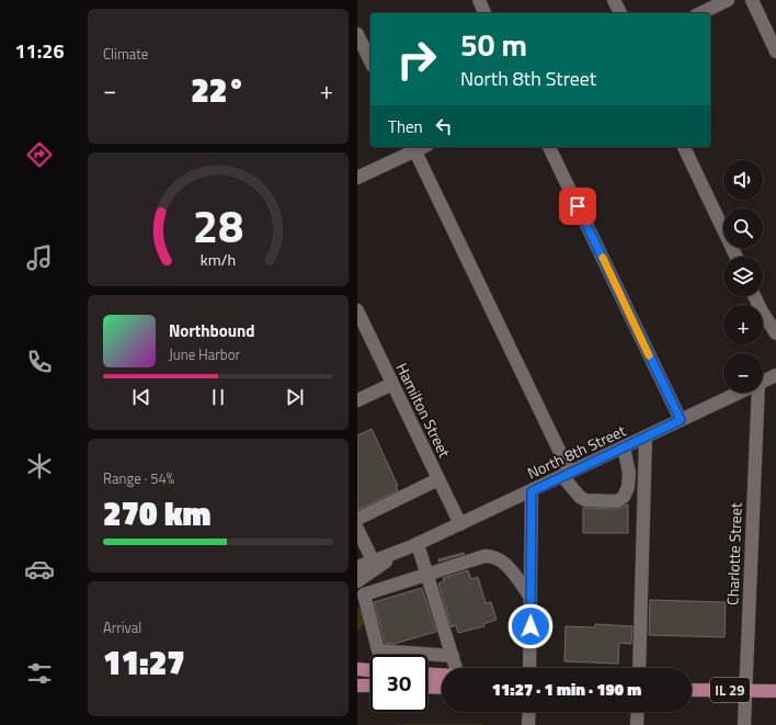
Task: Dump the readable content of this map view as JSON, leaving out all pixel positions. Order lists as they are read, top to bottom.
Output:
{
  "streets": {
    "main road": ["IL 29"],
    "street": ["Hamilton Street", "North 8th Street", "Charlotte Street"]
  },
  "crossings": [
    ["Hamilton Street", "North 8th Street"],
    ["Charlotte Street", "IL 29"]
  ],
  "page": {
    "tabs": "11:26",
    "tile": [
      "Climate",
      ["Range · 54%", "270 km"],
      ["Arrival", "11:27"]
    ],
    "turn": ["50 m", "North 8th Street"],
    "heat": ["−", "22°", "+"],
    "then": "Then",
    "map_buttons": ["+", "−"],
    "song": ["Northbound", "June Harbor"],
    "limit": "30",
    "trip": "11:27 · 1 min · 190 m",
    "gauge": ["28", "km/h"]
  }
}
